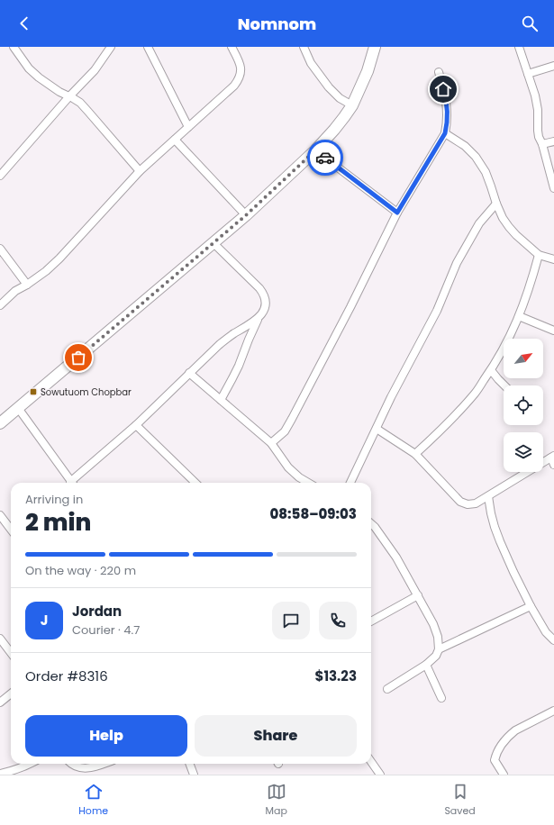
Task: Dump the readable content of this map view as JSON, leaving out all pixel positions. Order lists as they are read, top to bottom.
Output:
{
  "places": {
    "transit": ["Sowutuom Chopbar"]
  },
  "north": "top right",
  "page": {
    "header": "Nomnom",
    "heading": ["2 min", "Arriving in", "08:58–09:03"],
    "panel": [
      "Jordan",
      "Courier · 4.7",
      "Order #8316",
      "$13.23"
    ],
    "bar": "On the way · 220 m",
    "round": "J",
    "buttons": ["Help", "Share"],
    "tabs": ["Home", "Map", "Saved"]
  }
}
